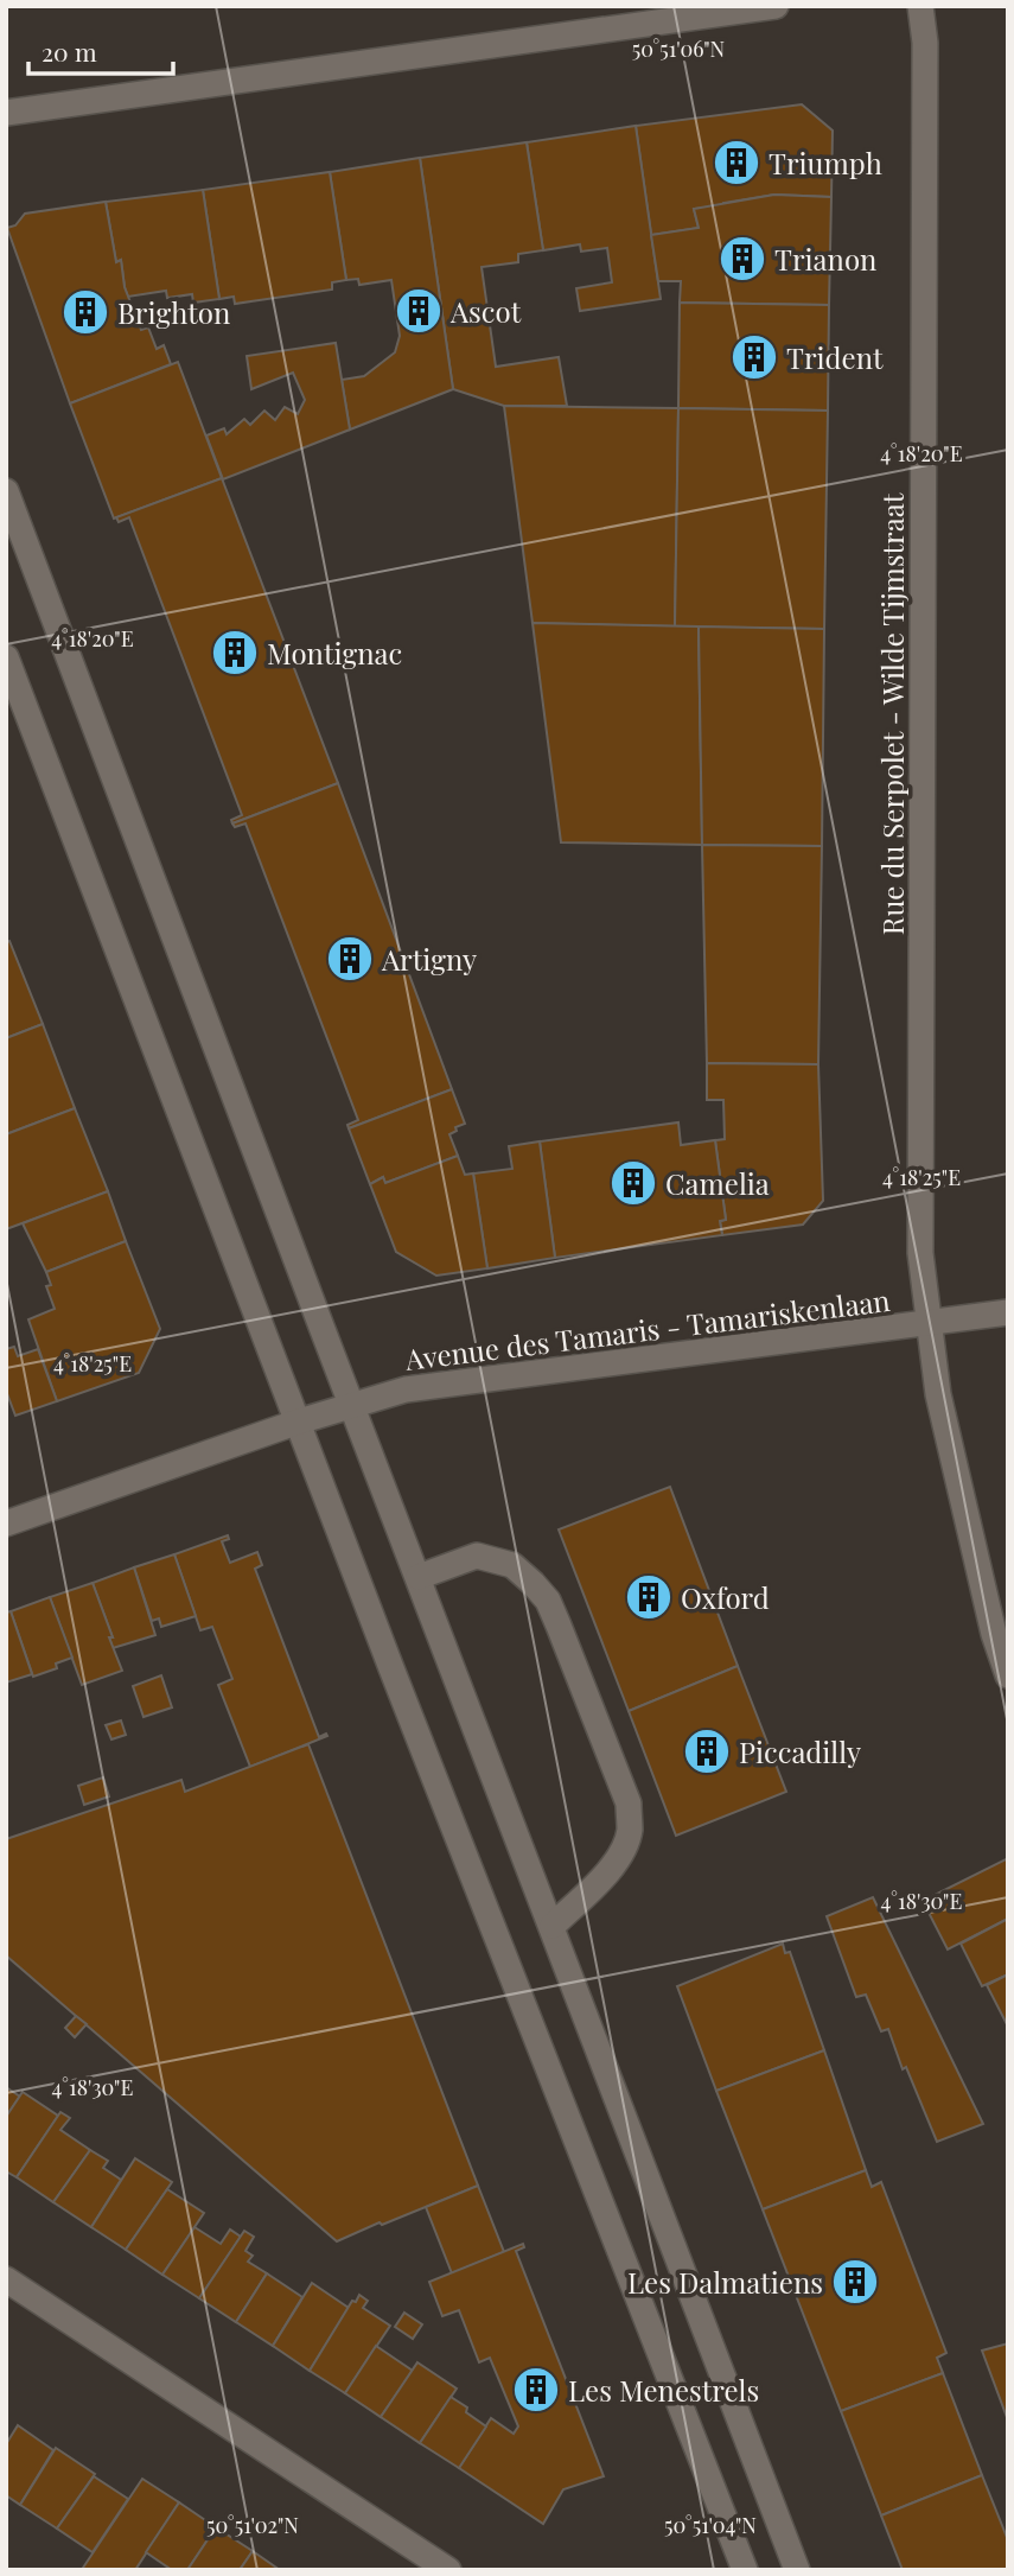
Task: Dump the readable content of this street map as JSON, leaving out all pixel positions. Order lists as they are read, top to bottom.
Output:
{
  "streets": {
    "street": ["Rue du Serpolet - Wilde Tijmstraat", "Avenue des Tamaris - Tamariskenlaan"]
  },
  "crossings": [
    ["Rue du Serpolet - Wilde Tijmstraat", "Avenue des Tamaris - Tamariskenlaan"]
  ],
  "places": {
    "building": [
      "Triumph",
      "Trianon",
      "Ascot",
      "Brighton",
      "Trident",
      "Montignac",
      "Artigny",
      "Camelia",
      "Oxford",
      "Piccadilly",
      "Les Dalmatiens",
      "Les Menestrels"
    ]
  },
  "scale_bar": "20 m",
  "coordinates": [
    "50°51'06\"N",
    "4°18'20\"E",
    "4°18'25\"E",
    "4°18'30\"E",
    "50°51'02\"N",
    "50°51'04\"N"
  ]
}
